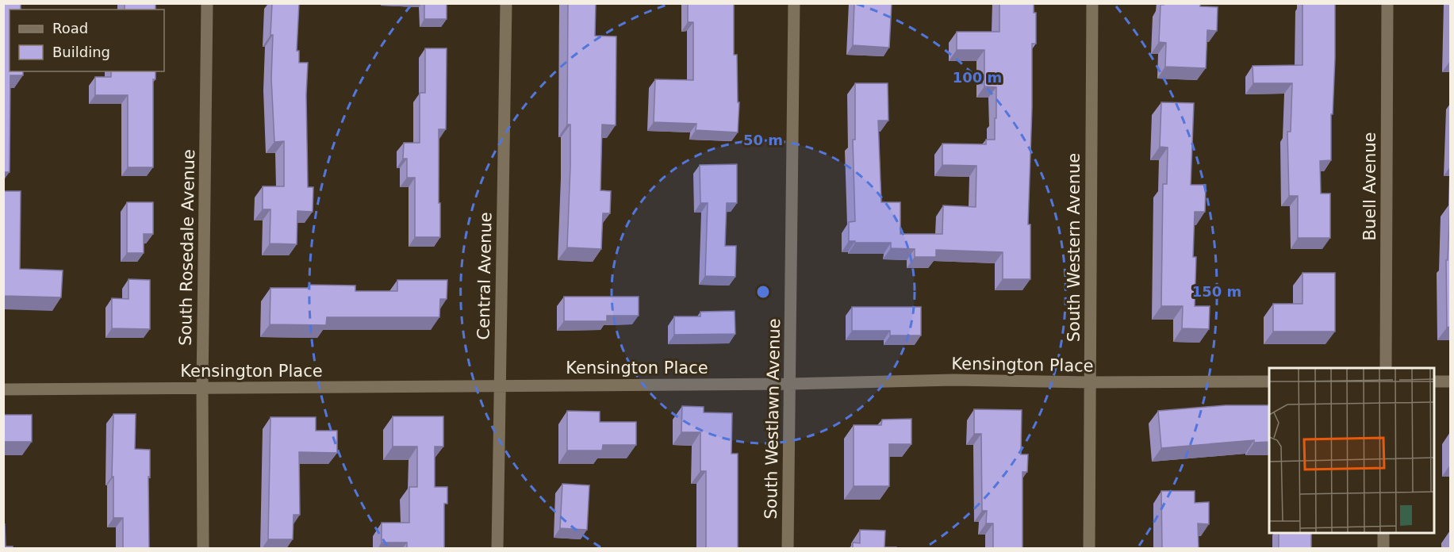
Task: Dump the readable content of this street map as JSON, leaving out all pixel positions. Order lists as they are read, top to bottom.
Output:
{
  "streets": {
    "street": [
      "Buell Avenue",
      "South Rosedale Avenue",
      "South Western Avenue",
      "Central Avenue",
      "Kensington Place",
      "South Westlawn Avenue"
    ]
  },
  "crossings": [
    ["South Rosedale Avenue", "Kensington Place"],
    ["South Western Avenue", "Kensington Place"],
    ["Central Avenue", "Kensington Place"],
    ["Kensington Place", "South Westlawn Avenue"]
  ],
  "legend": ["Road", "Building"],
  "rings": ["100 m", "50 m", "150 m"]
}
